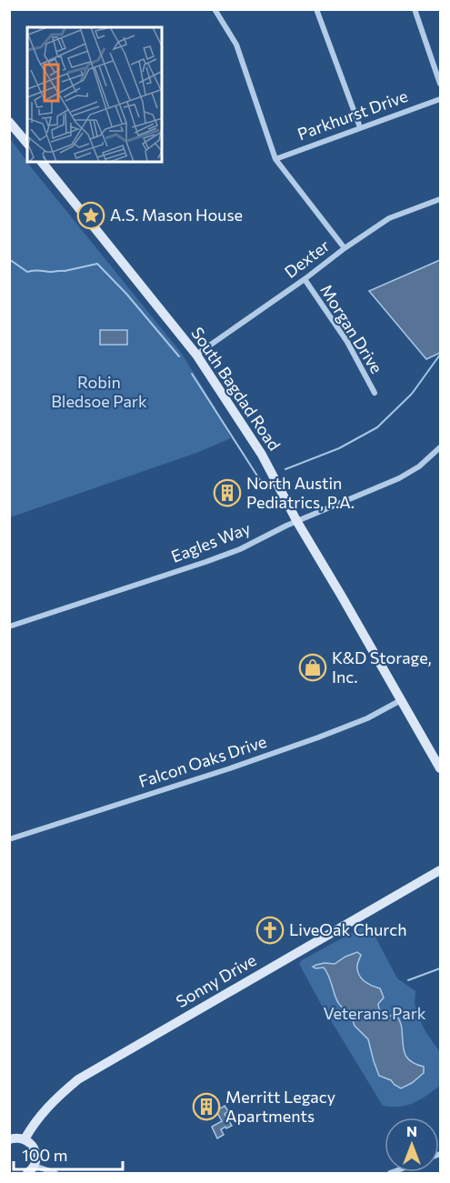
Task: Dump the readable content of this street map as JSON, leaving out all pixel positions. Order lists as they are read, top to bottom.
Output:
{
  "streets": {
    "main road": ["South Bagdad Road", "Sonny Drive"],
    "street": [
      "Parkhurst Drive",
      "Dexter",
      "Morgan Drive",
      "Eagles Way",
      "Falcon Oaks Drive"
    ]
  },
  "crossings": [
    ["Dexter", "Morgan Drive"],
    ["Dexter", "South Bagdad Road"],
    ["South Bagdad Road", "Eagles Way"],
    ["South Bagdad Road", "Falcon Oaks Drive"]
  ],
  "parks": ["Robin Bledsoe Park", "Veterans Park"],
  "places": {
    "place": ["A.S. Mason House"],
    "building": ["North Austin Pediatrics, P.A.", "Merritt Legacy Apartments"],
    "shop": ["K&D Storage, Inc."],
    "church": ["LiveOak Church"]
  },
  "scale_bar": "100 m",
  "north": "top"
}
